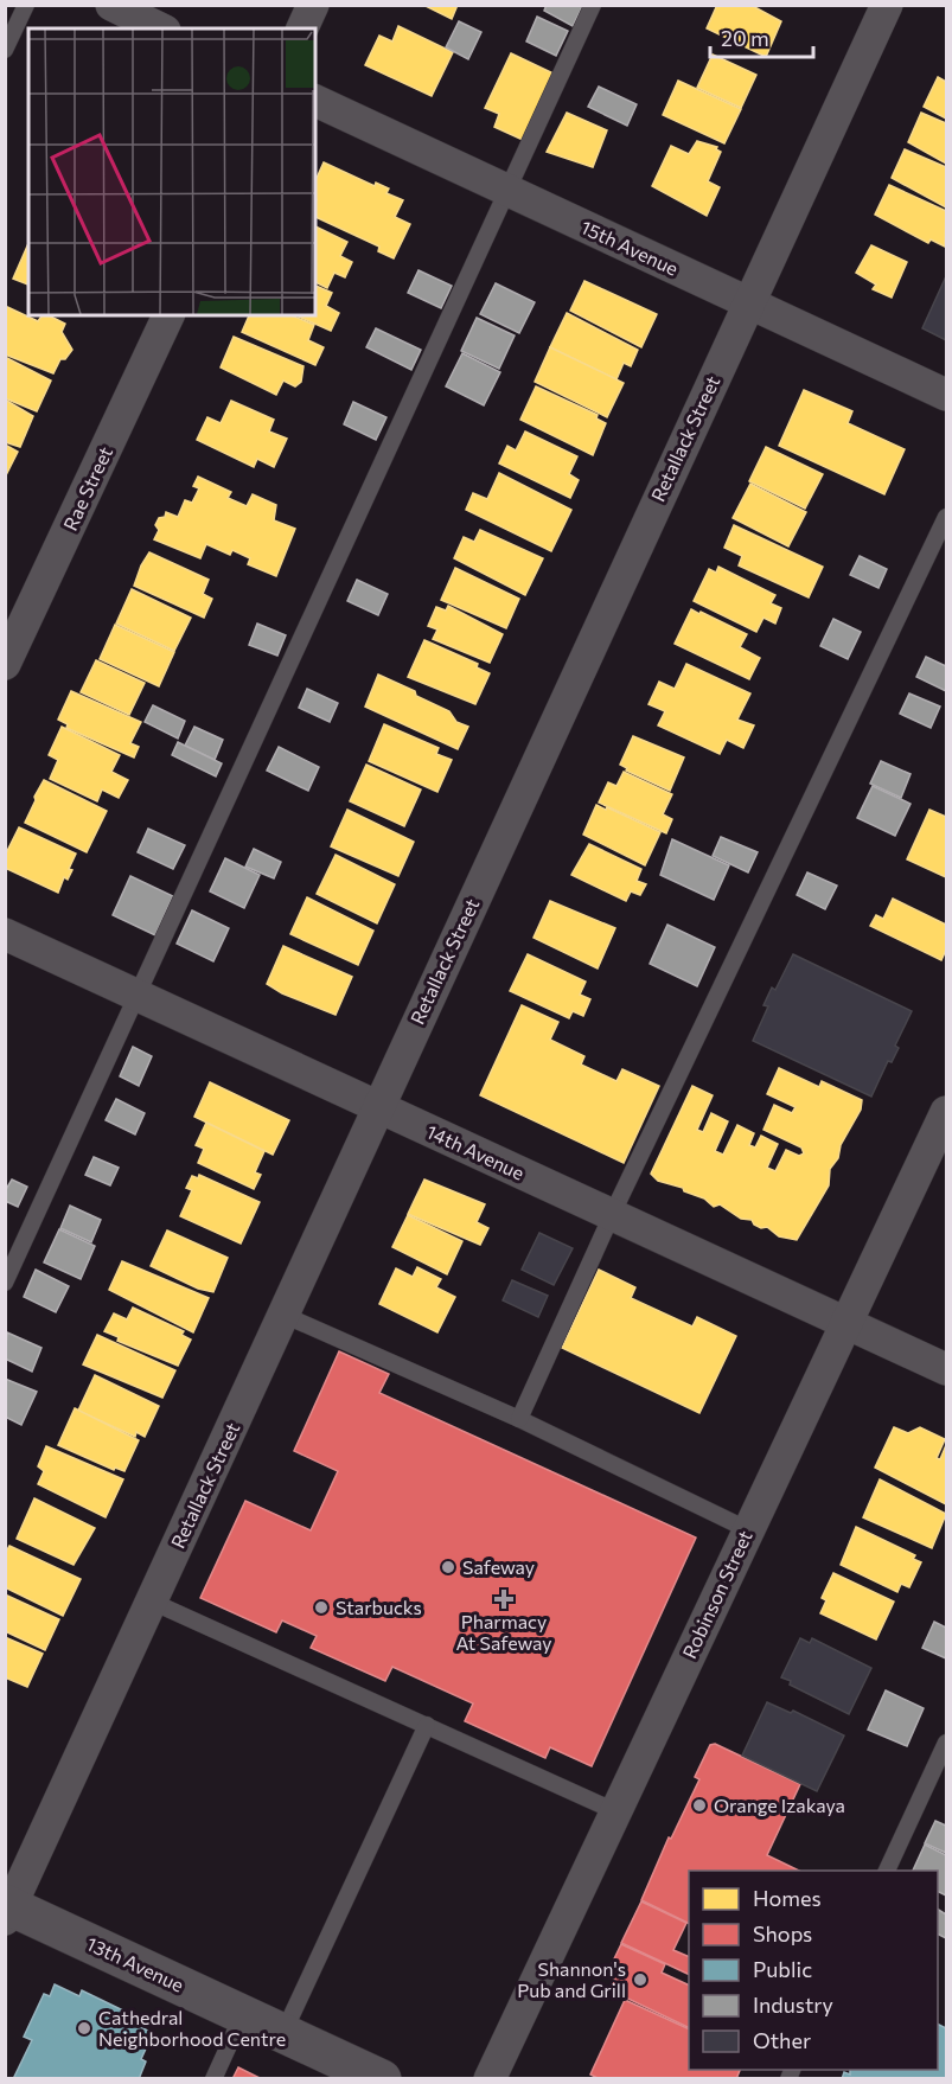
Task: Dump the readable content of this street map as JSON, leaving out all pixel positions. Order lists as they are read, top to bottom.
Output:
{
  "streets": {
    "street": [
      "15th Avenue",
      "Retallack Street",
      "Rae Street",
      "14th Avenue",
      "Robinson Street",
      "13th Avenue"
    ]
  },
  "crossings": [
    ["15th Avenue", "Retallack Street"],
    ["Retallack Street", "14th Avenue"],
    ["Retallack Street", "13th Avenue"],
    ["14th Avenue", "Robinson Street"]
  ],
  "places": {
    "other": [
      "Safeway",
      "Starbucks",
      "Orange Izakaya",
      "Shannon's Pub and Grill",
      "Cathedral Neighborhood Centre"
    ],
    "health": ["Pharmacy At Safeway"]
  },
  "legend": [
    "Homes",
    "Shops",
    "Public",
    "Industry",
    "Other"
  ],
  "scale_bar": "20 m"
}
